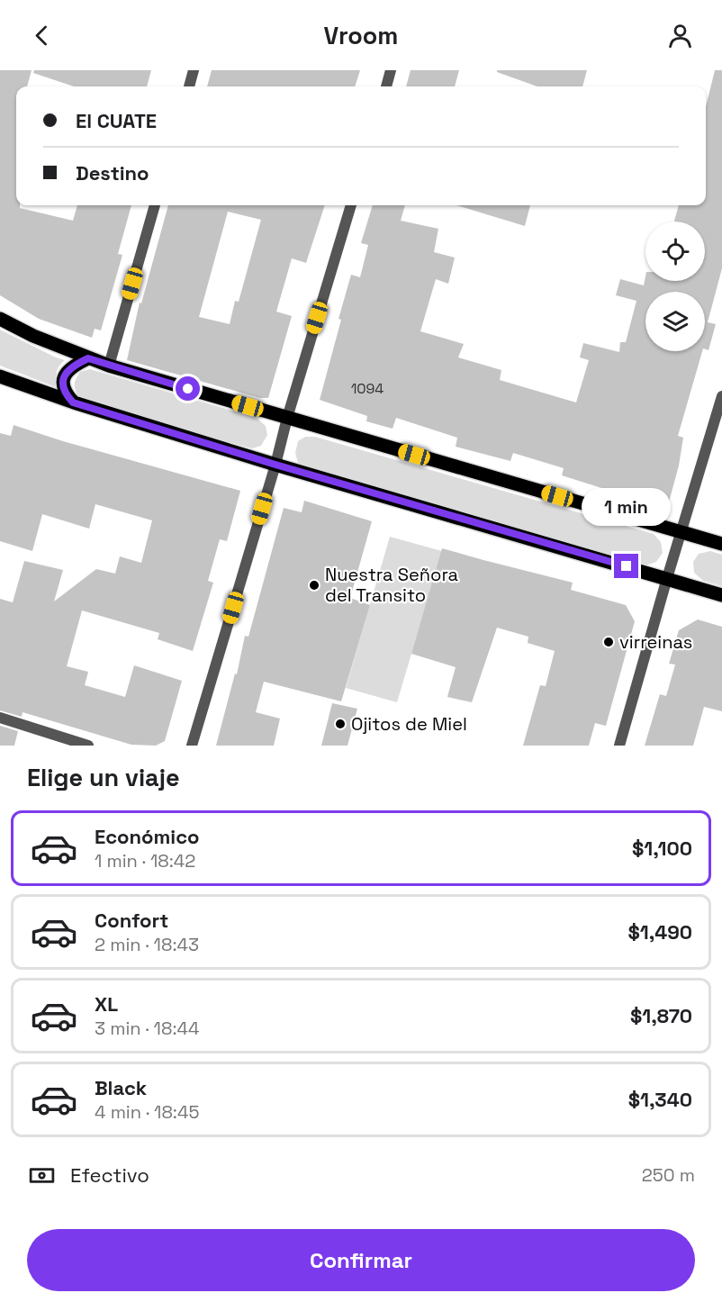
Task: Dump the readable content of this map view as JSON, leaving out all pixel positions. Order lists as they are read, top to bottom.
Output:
{
  "places": ["Nuestra Señora del Transito", "virreinas", "Ojitos de Miel"],
  "house_numbers": ["1094"],
  "page": {
    "header": "Vroom",
    "banner": ["El CUATE", "Destino"],
    "bubble": "1 min",
    "heading": "Elige un viaje",
    "list": [
      {
        "name": "Económico",
        "note": "1 min · 18:42",
        "value": "$1,100"
      },
      {
        "name": "Confort",
        "note": "2 min · 18:43",
        "value": "$1,490"
      },
      {
        "name": "XL",
        "note": "3 min · 18:44",
        "value": "$1,870"
      },
      {
        "name": "Black",
        "note": "4 min · 18:45",
        "value": "$1,340"
      }
    ],
    "pay": ["Efectivo", "250 m"],
    "buttons": "Confirmar"
  }
}
